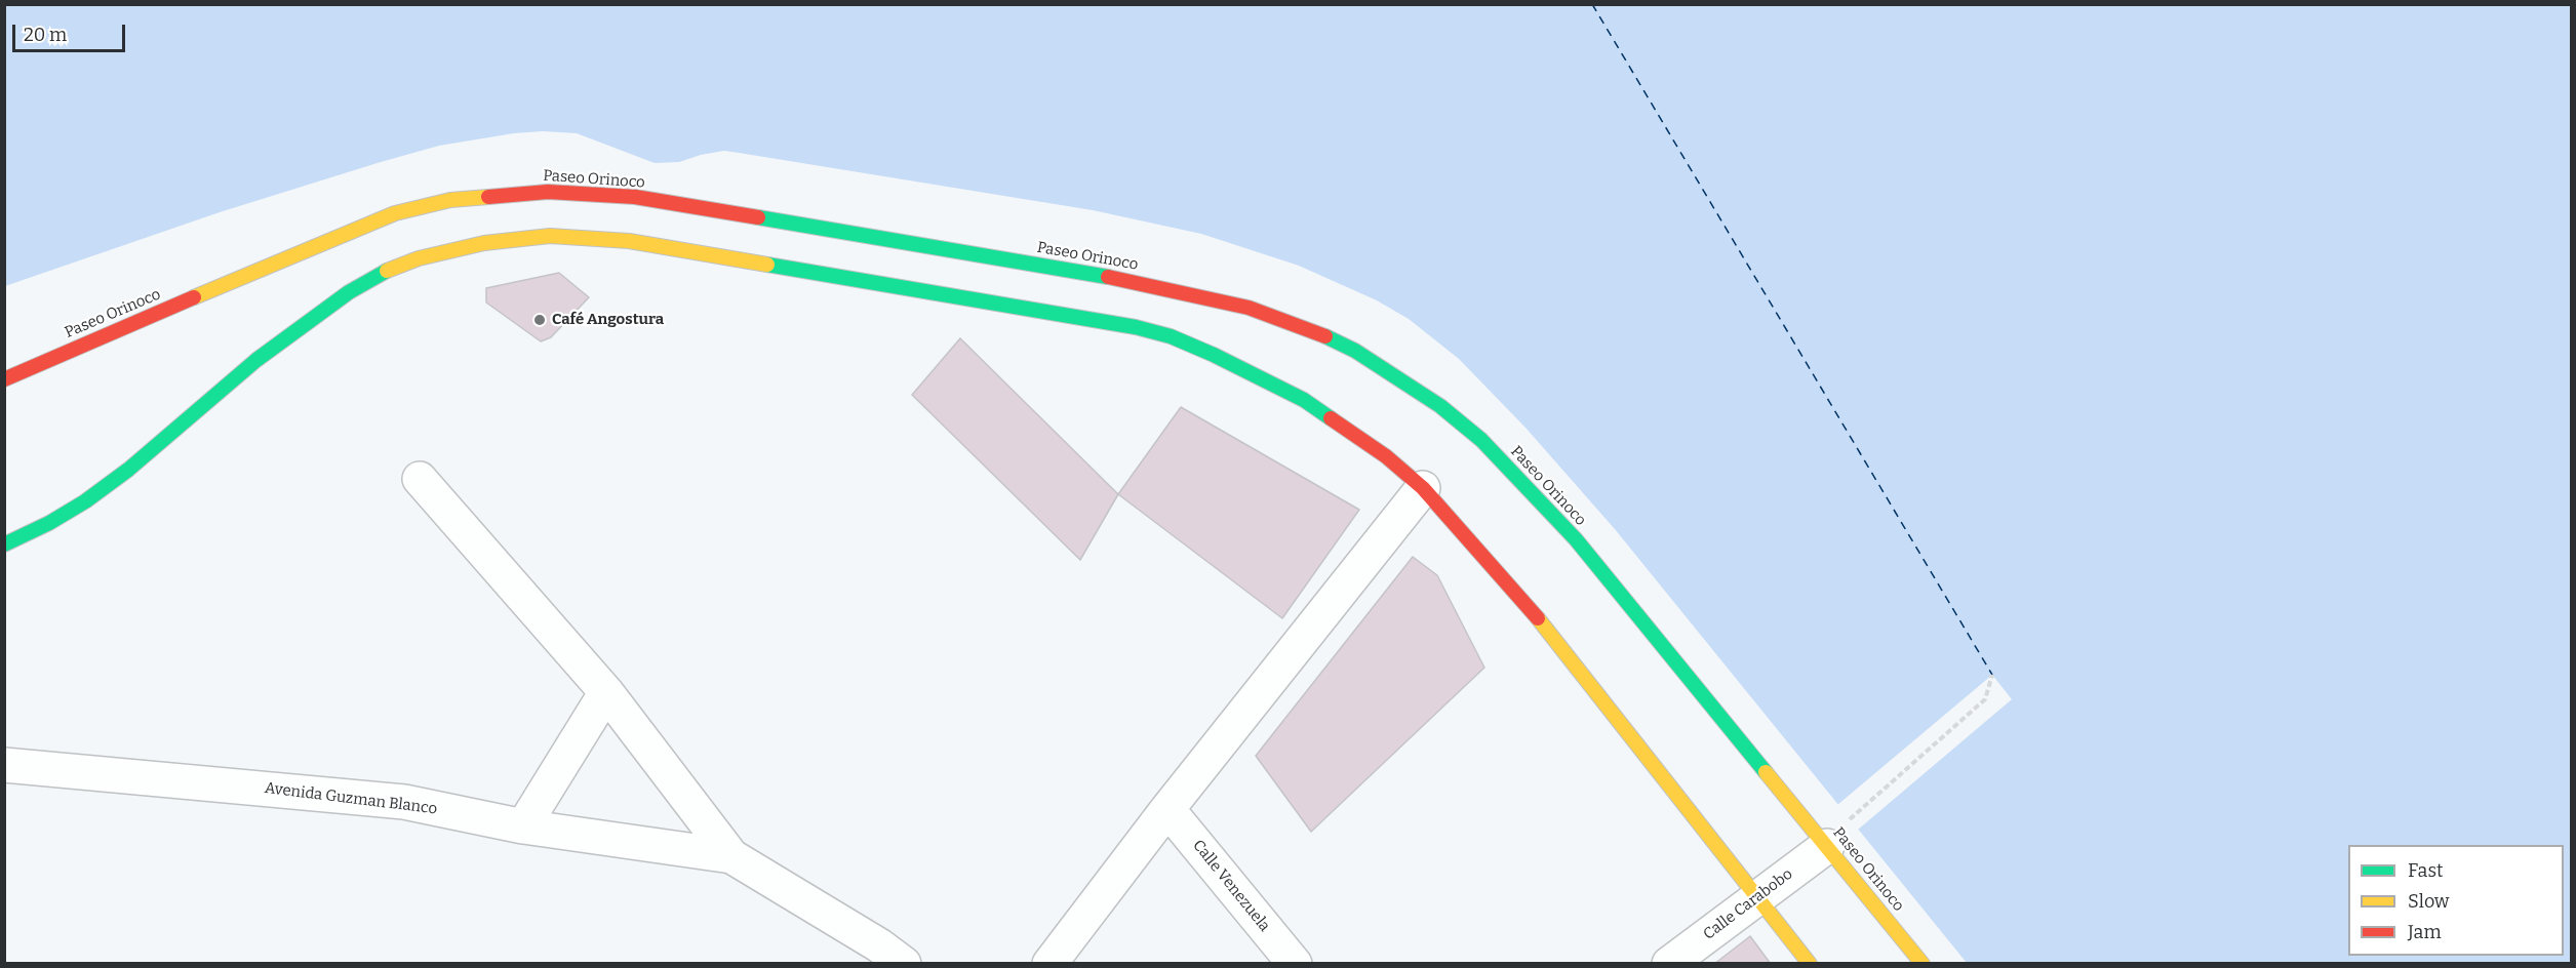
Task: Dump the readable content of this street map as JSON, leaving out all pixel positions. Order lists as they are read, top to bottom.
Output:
{
  "streets": {
    "street": [
      "Paseo Orinoco",
      "Avenida Guzman Blanco",
      "Calle Venezuela",
      "Calle Carabobo"
    ]
  },
  "crossings": [
    ["Paseo Orinoco", "Calle Carabobo"]
  ],
  "places": ["Café Angostura"],
  "legend": ["Fast", "Slow", "Jam"],
  "scale_bar": "20 m"
}
